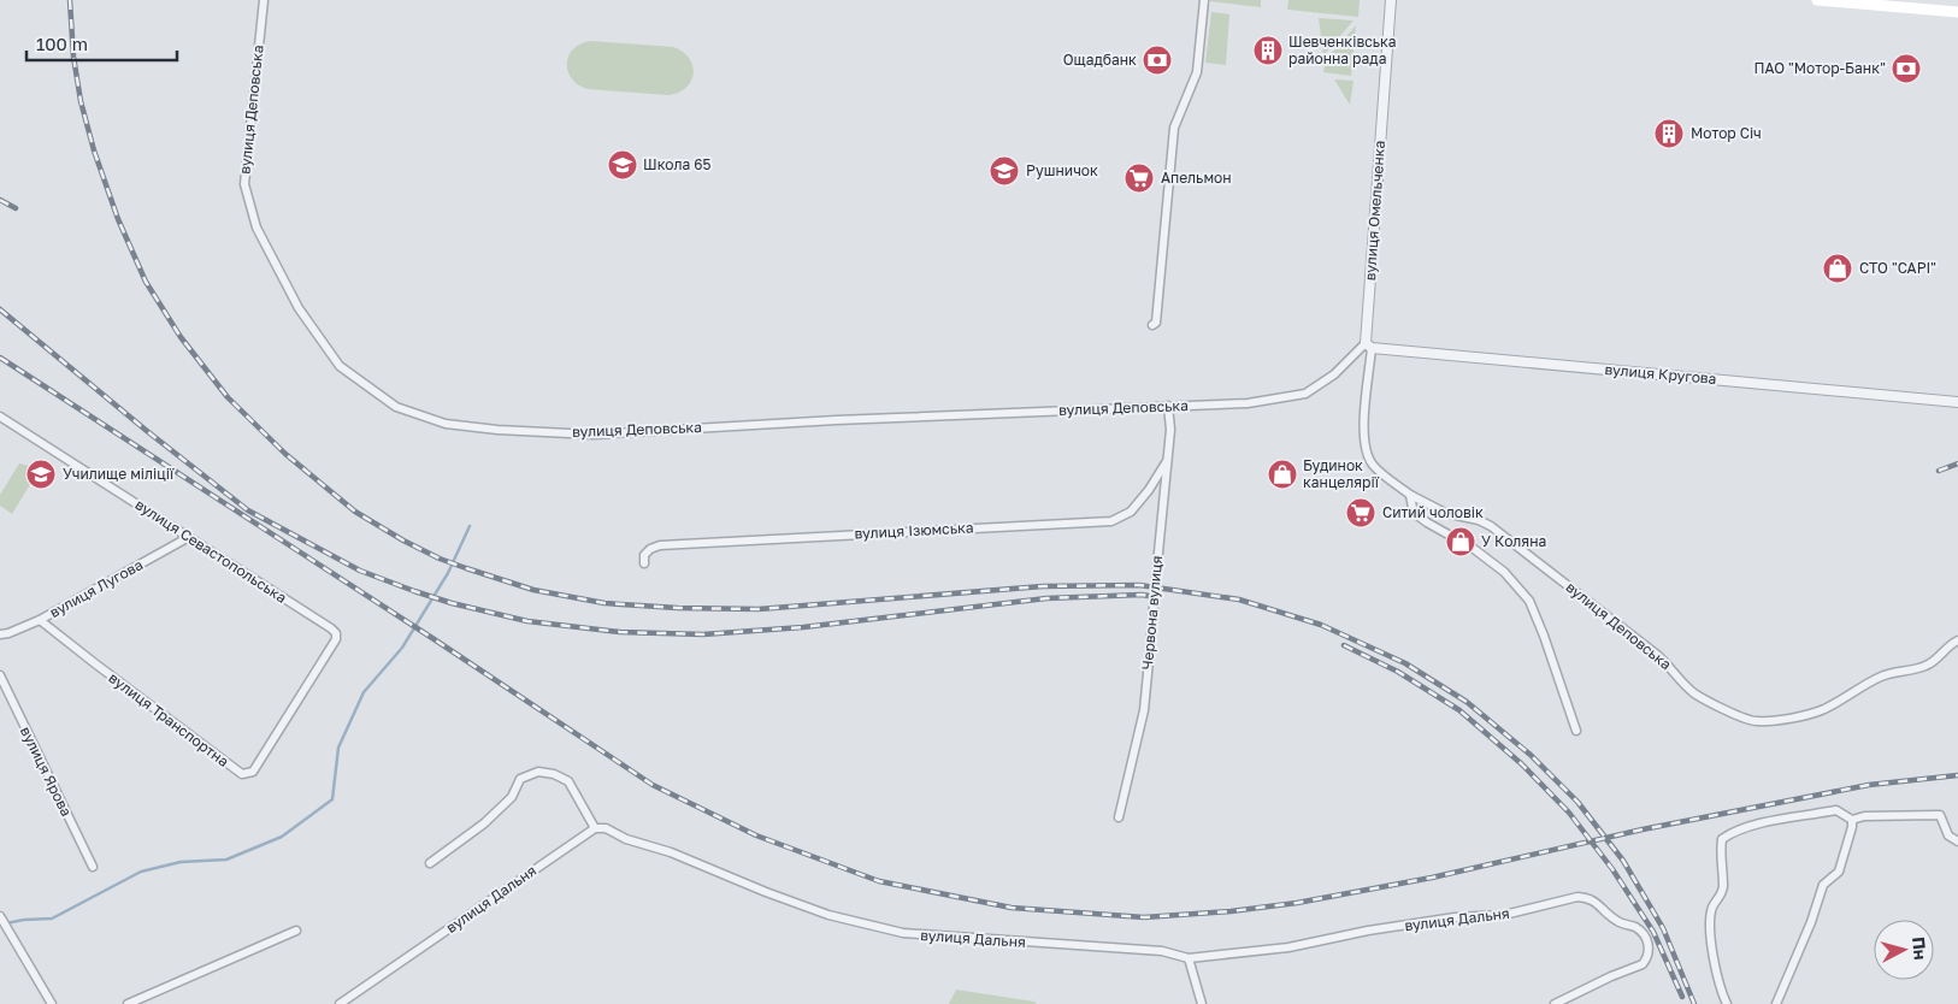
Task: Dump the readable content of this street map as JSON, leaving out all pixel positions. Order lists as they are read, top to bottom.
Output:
{
  "streets": {
    "street": [
      "вулиця Деповська",
      "вулиця Омельченка",
      "вулиця Кругова",
      "вулиця Ізюмська",
      "вулиця Севастопольська",
      "вулиця Лугова",
      "Червона вулиця",
      "вулиця Транспортна",
      "вулиця Ярова",
      "вулиця Дальня"
    ]
  },
  "crossings": [
    ["вулиця Деповська", "вулиця Омельченка"],
    ["вулиця Деповська", "вулиця Кругова"],
    ["вулиця Деповська", "Червона вулиця"],
    ["вулиця Омельченка", "вулиця Кругова"],
    ["вулиця Ізюмська", "Червона вулиця"],
    ["вулиця Севастопольська", "вулиця Лугова"],
    ["вулиця Севастопольська", "вулиця Транспортна"],
    ["вулиця Лугова", "вулиця Транспортна"]
  ],
  "places": {
    "building": ["Шевченківська районна рада", "Мотор Січ"],
    "bank": ["Ощадбанк", "ПАО \"Мотор-Банк\""],
    "school or university": ["Школа 65", "Рушничок", "Училище міліції"],
    "supermarket": ["Апельмон", "Ситий чоловік"],
    "shop": ["СТО \"CAPI\"", "Будинок канцелярії", "У Коляна"]
  },
  "scale_bar": "100 m",
  "north": "right"
}
